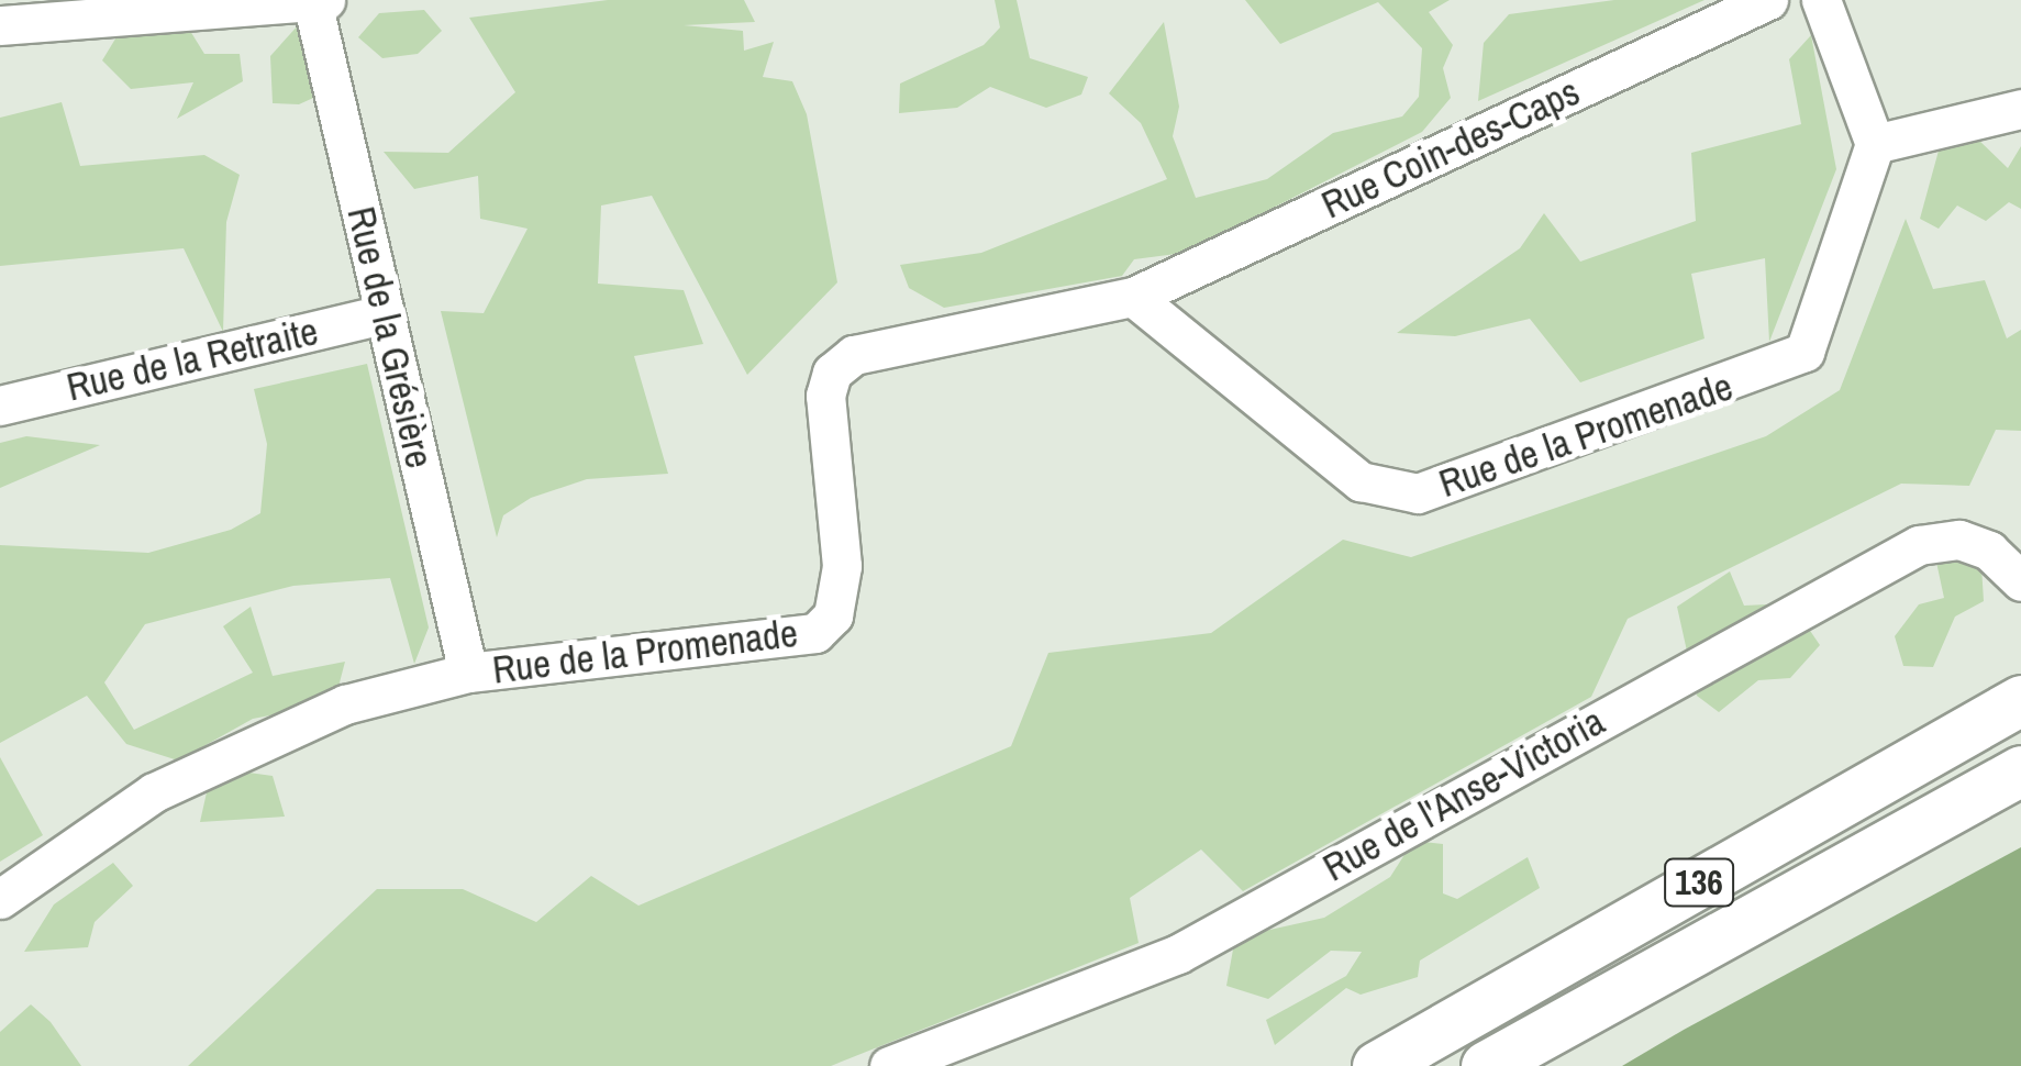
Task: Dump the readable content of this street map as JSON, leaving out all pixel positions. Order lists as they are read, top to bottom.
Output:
{
  "streets": {
    "main road": ["136"],
    "street": [
      "Rue Coin-des-Caps",
      "Rue de la Grésière",
      "Rue de la Retraite",
      "Rue de la Promenade",
      "Rue de l'Anse-Victoria"
    ]
  },
  "crossings": [
    ["Rue Coin-des-Caps", "Rue de la Promenade"],
    ["Rue de la Grésière", "Rue de la Retraite"],
    ["Rue de la Grésière", "Rue de la Promenade"]
  ]
}
